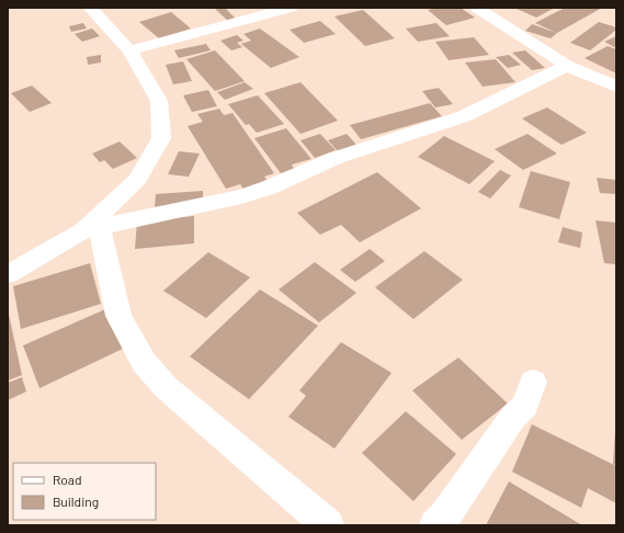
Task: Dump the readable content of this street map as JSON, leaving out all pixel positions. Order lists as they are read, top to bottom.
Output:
{
  "legend": ["Road", "Building"]
}
